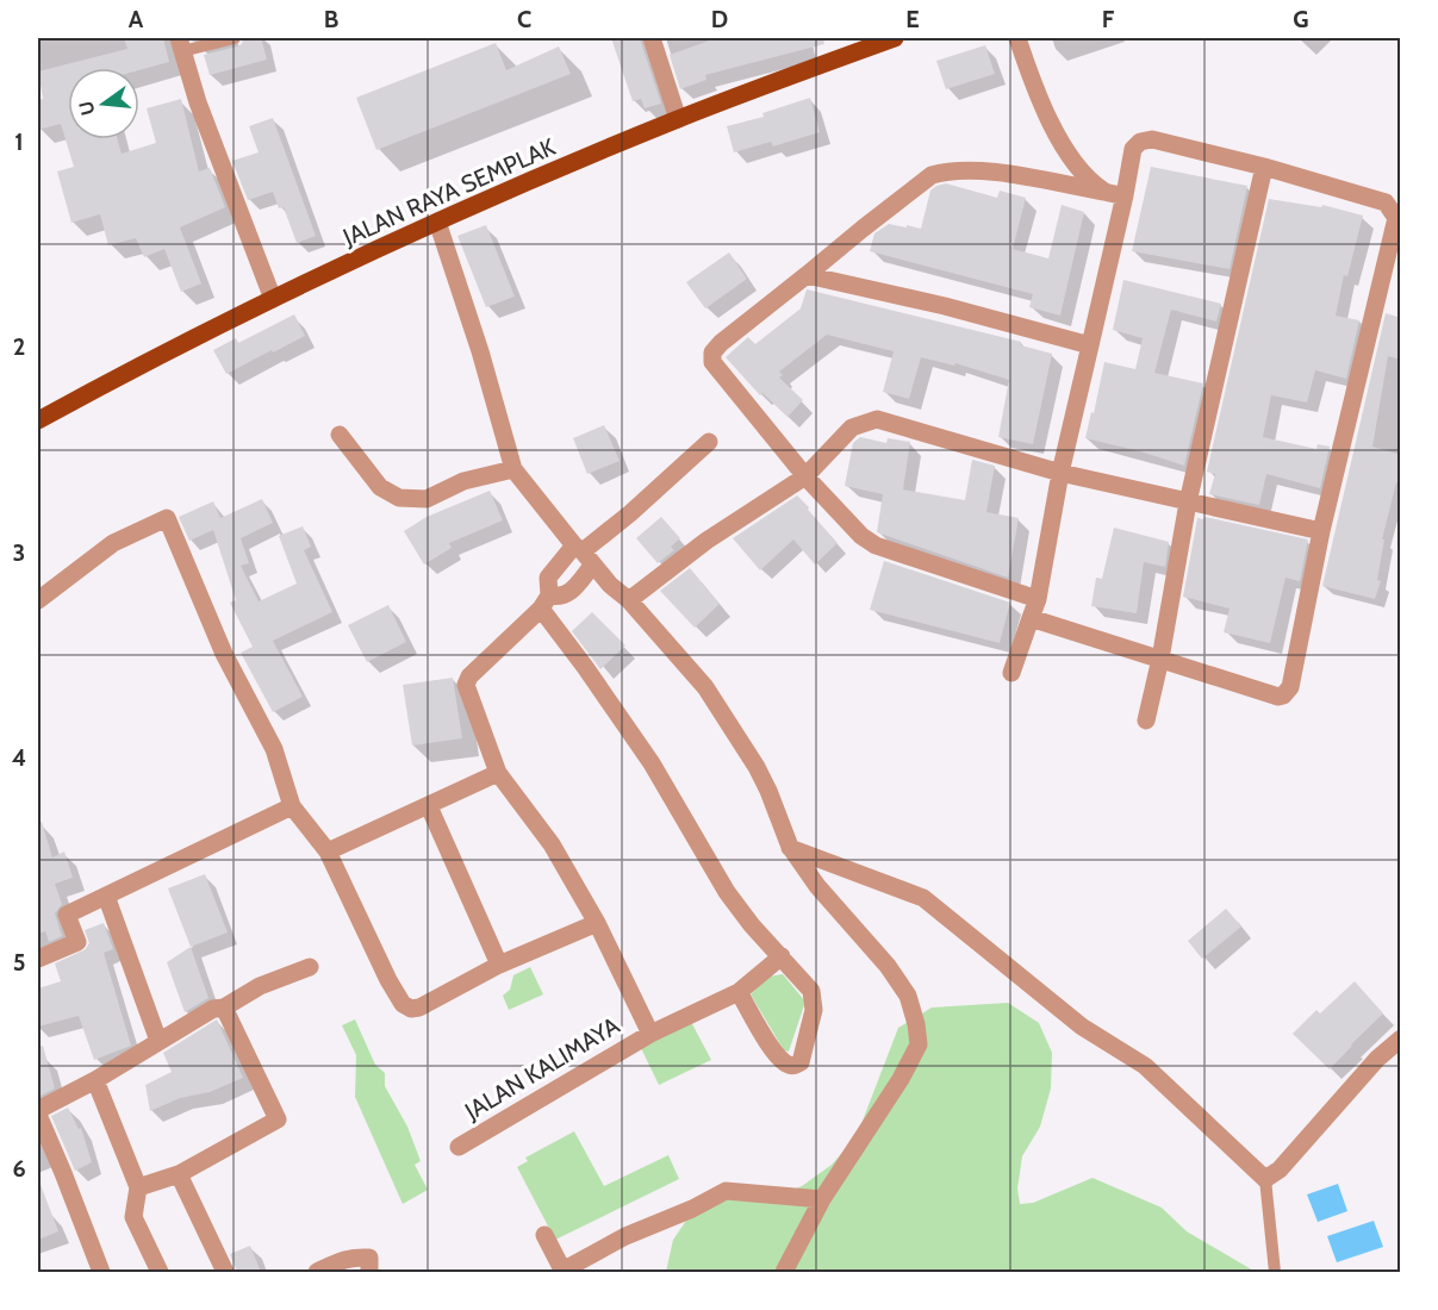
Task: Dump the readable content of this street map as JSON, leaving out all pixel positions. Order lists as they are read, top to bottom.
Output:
{
  "streets": {
    "main road": ["JALAN RAYA SEMPLAK"],
    "street": ["JALAN KALIMAYA"]
  },
  "north": "left",
  "grid": {
    "columns": [
      "A",
      "B",
      "C",
      "D",
      "E",
      "F",
      "G"
    ],
    "rows": [
      "1",
      "2",
      "3",
      "4",
      "5",
      "6"
    ]
  }
}
